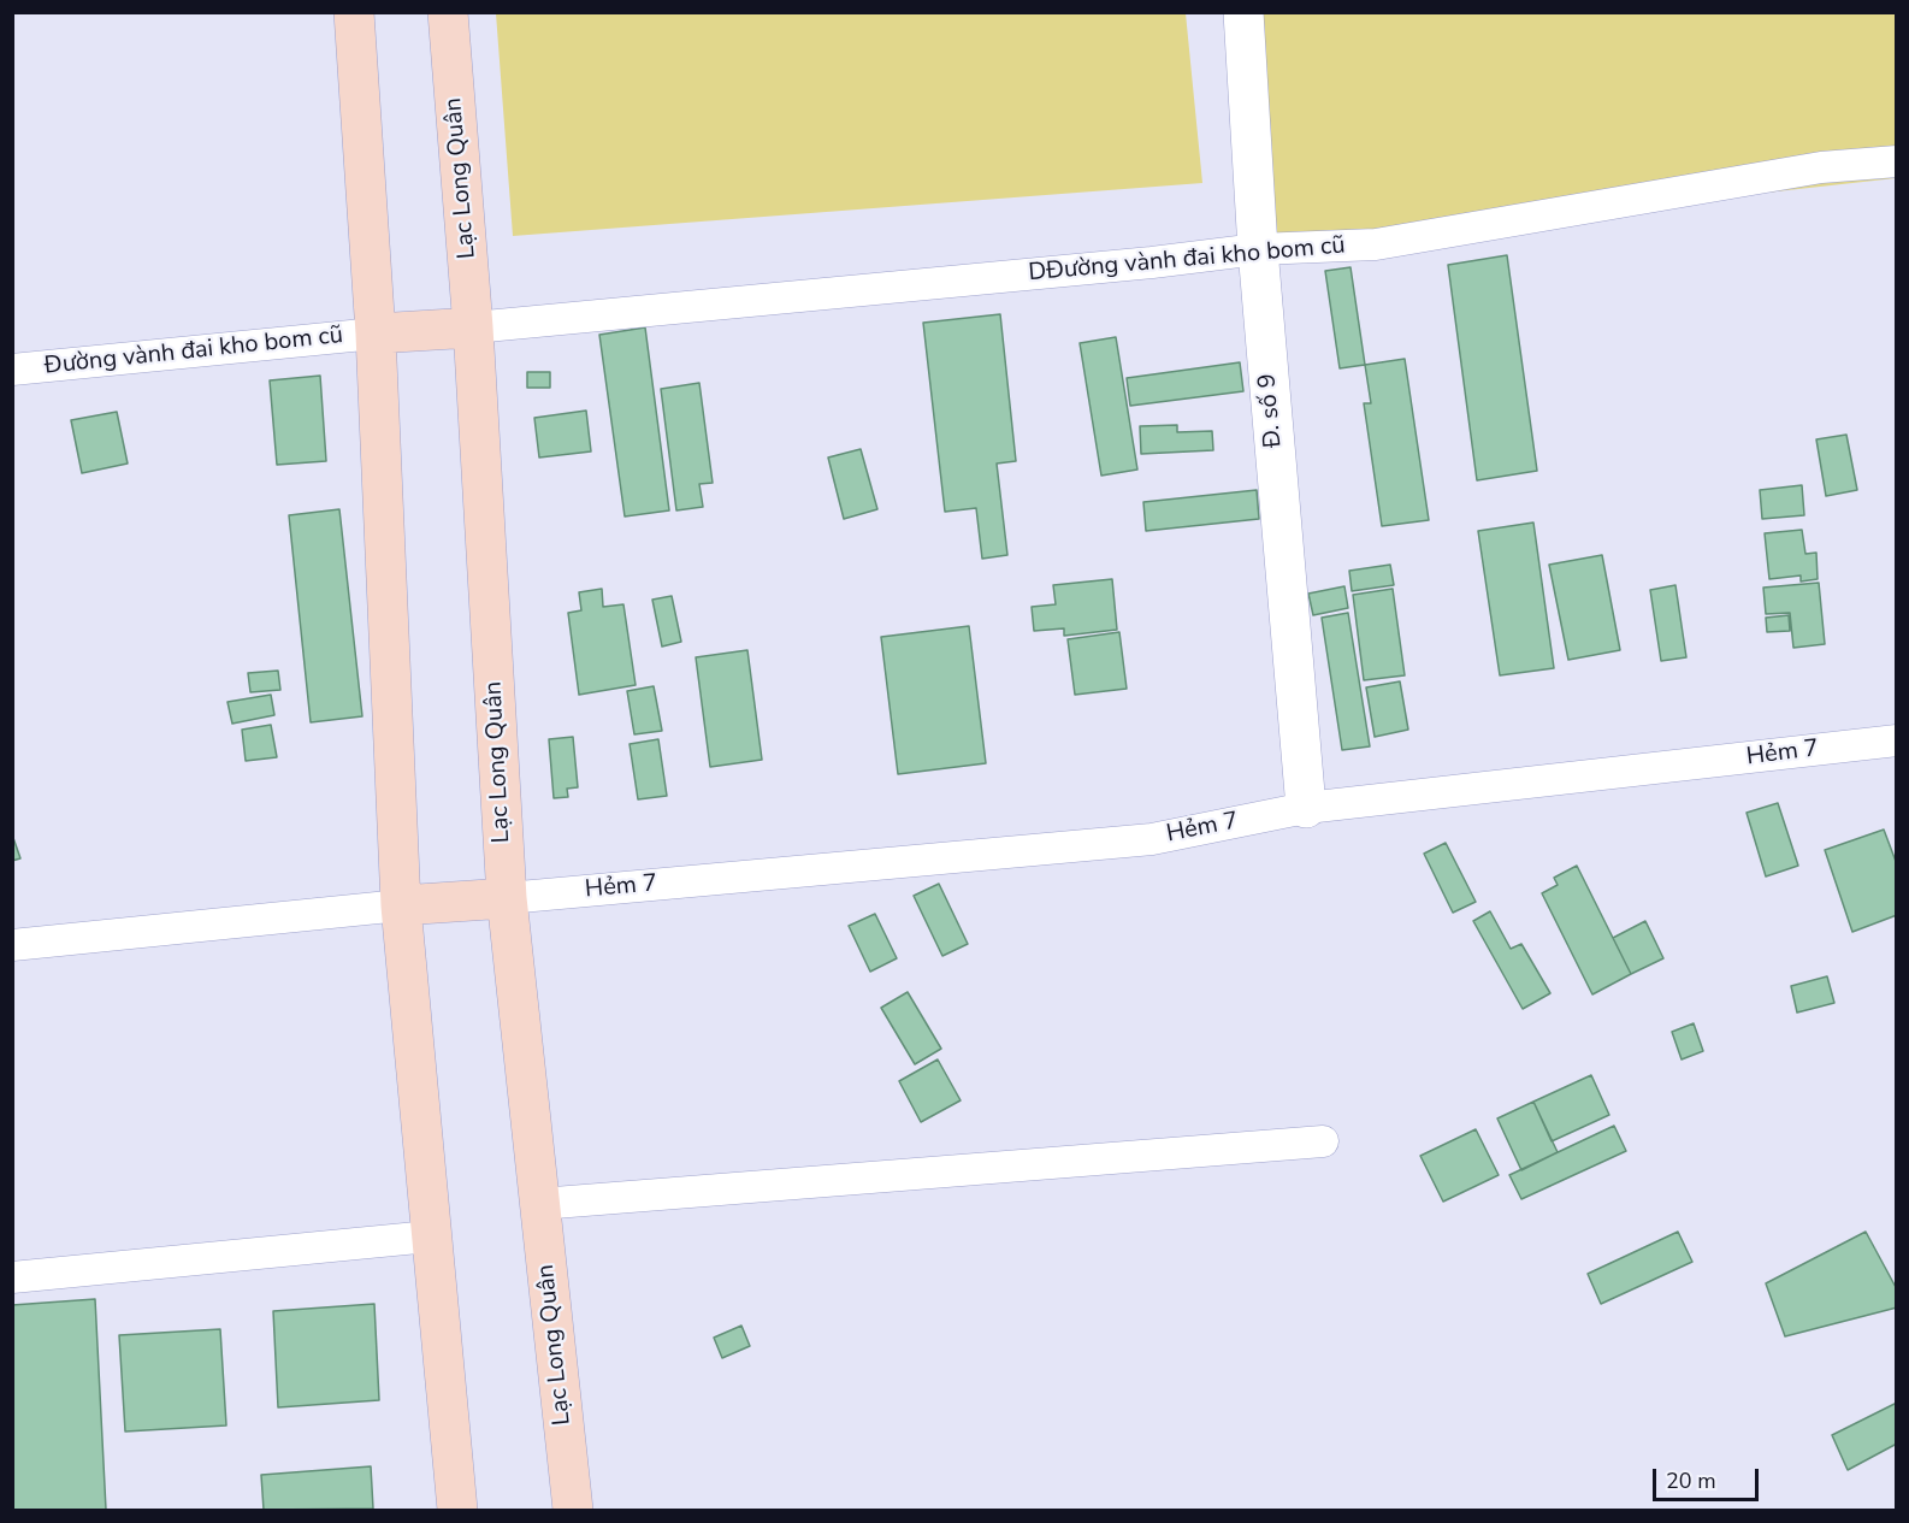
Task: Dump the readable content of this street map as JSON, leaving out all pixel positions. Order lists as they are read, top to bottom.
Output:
{
  "streets": {
    "main road": ["Lạc Long Quân"],
    "street": [
      "DĐường vành đai kho bom cũ",
      "Đường vành đai kho bom cũ",
      "Đ. số 9",
      "Hẻm 7"
    ]
  },
  "crossings": [
    ["Lạc Long Quân", "DĐường vành đai kho bom cũ"],
    ["Lạc Long Quân", "Hẻm 7"],
    ["DĐường vành đai kho bom cũ", "Đ. số 9"],
    ["Đ. số 9", "Hẻm 7"]
  ],
  "scale_bar": "20 m"
}
